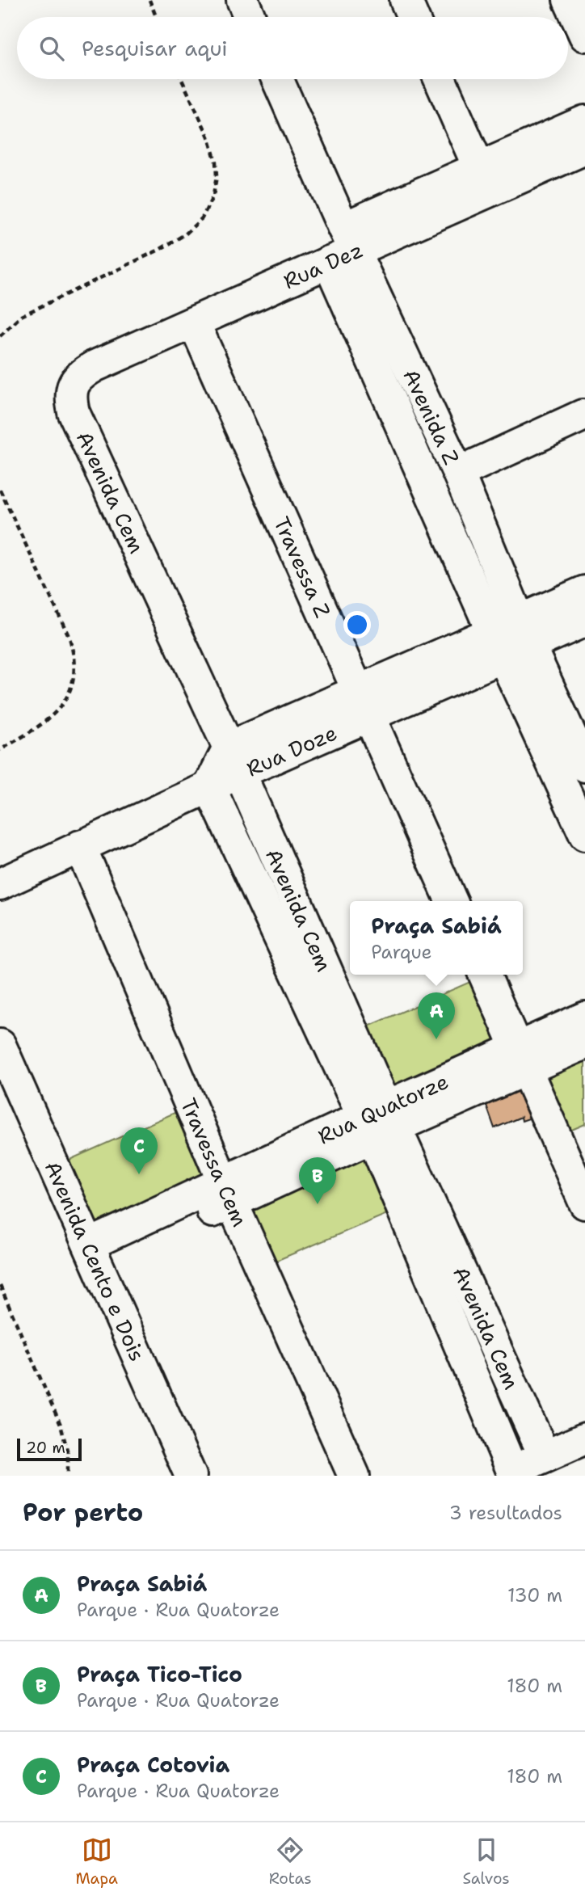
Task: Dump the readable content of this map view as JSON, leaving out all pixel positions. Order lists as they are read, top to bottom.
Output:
{
  "streets": {
    "street": [
      "Rua Dez",
      "Avenida Z",
      "Avenida Cem",
      "Travessa Z",
      "Rua Doze",
      "Rua Quatorze",
      "Travessa Cem",
      "Avenida Cento e Dois"
    ]
  },
  "crossings": [
    ["Rua Dez", "Avenida Z"],
    ["Rua Dez", "Avenida Cem"],
    ["Rua Dez", "Travessa Z"],
    ["Avenida Z", "Rua Doze"],
    ["Avenida Cem", "Rua Doze"],
    ["Avenida Cem", "Rua Quatorze"],
    ["Travessa Z", "Rua Doze"],
    ["Rua Doze", "Travessa Cem"],
    ["Rua Quatorze", "Travessa Cem"],
    ["Rua Quatorze", "Avenida Cento e Dois"]
  ],
  "scale_bar": "20 m",
  "page": {
    "search": "Pesquisar aqui",
    "popup": ["Praça Sabiá", "Parque"],
    "pins": ["A", "C", "B"],
    "scale": "20 m",
    "heading": ["Por perto", "3 resultados"],
    "list": [
      {
        "mark": "A",
        "name": "Praça Sabiá",
        "note": "Parque · Rua Quatorze",
        "value": "130 m"
      },
      {
        "mark": "B",
        "name": "Praça Tico-Tico",
        "note": "Parque · Rua Quatorze",
        "value": "180 m"
      },
      {
        "mark": "C",
        "name": "Praça Cotovia",
        "note": "Parque · Rua Quatorze",
        "value": "180 m"
      }
    ],
    "nav": ["Mapa", "Rotas", "Salvos"]
  }
}
